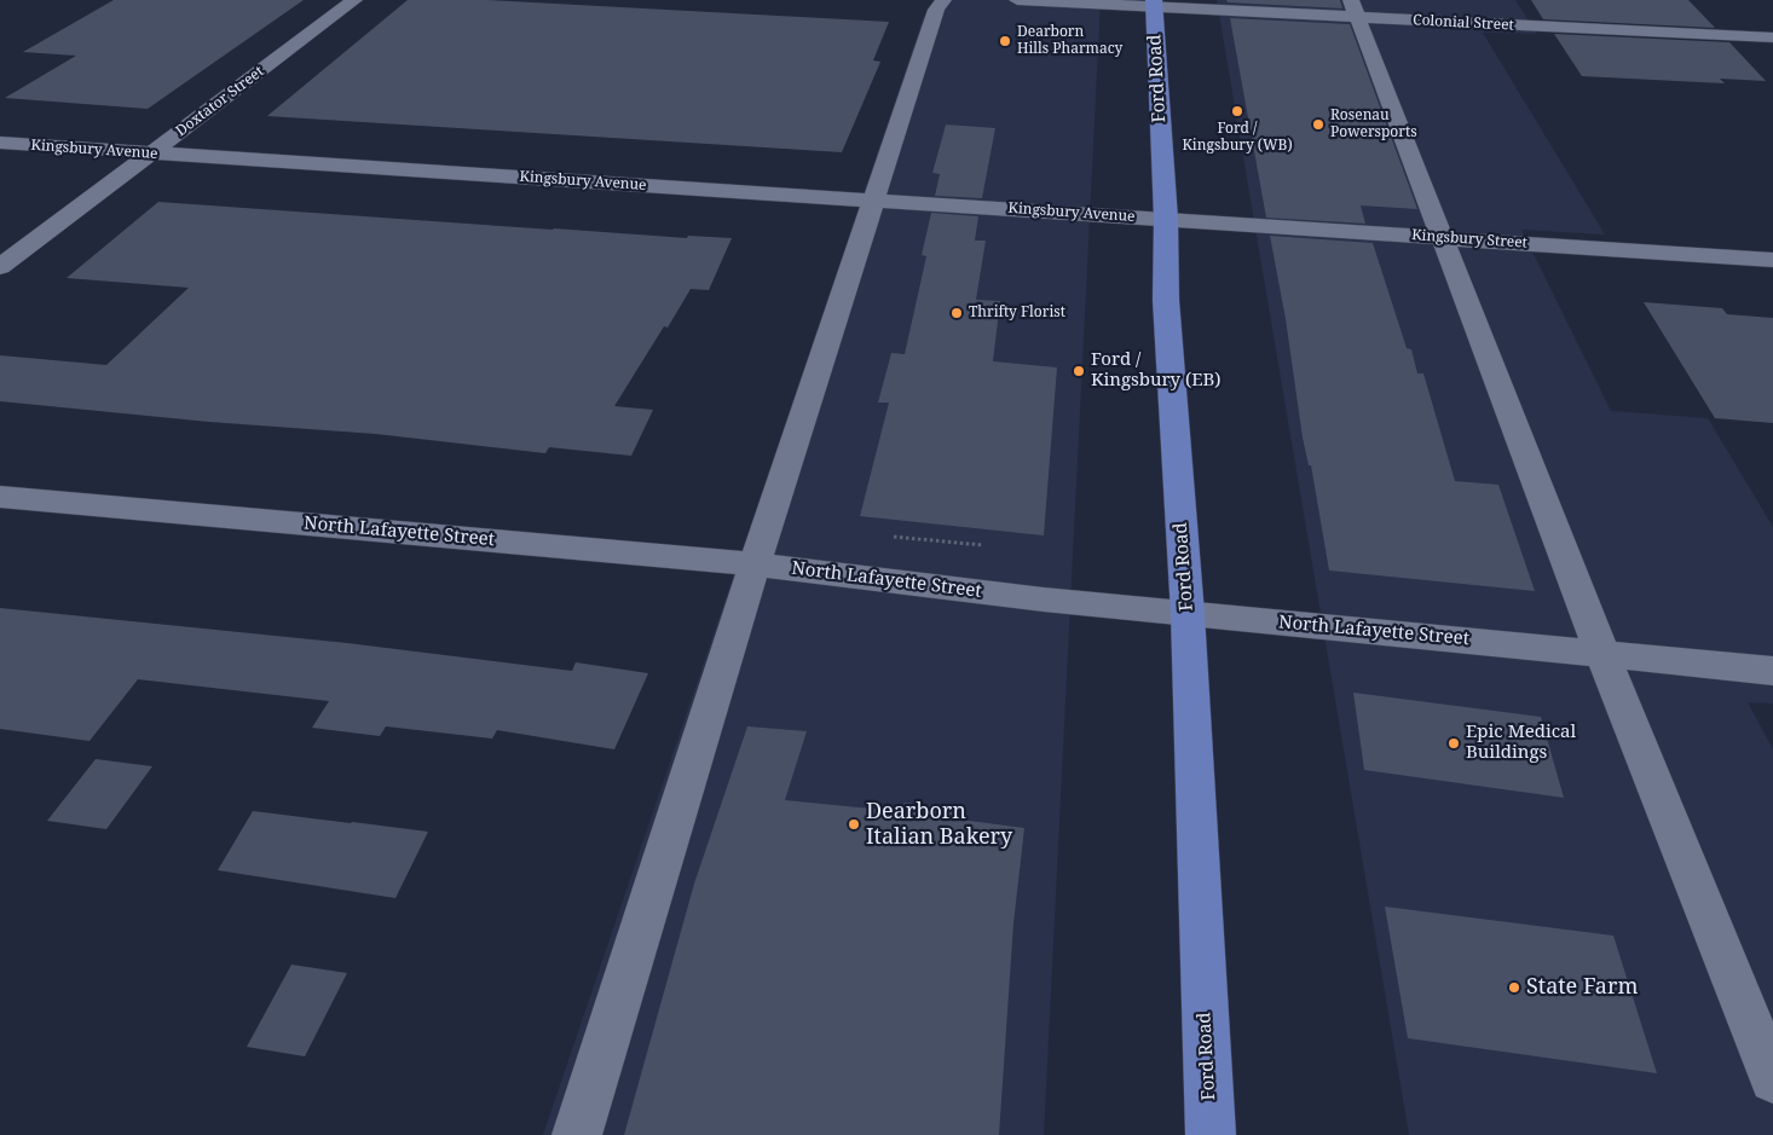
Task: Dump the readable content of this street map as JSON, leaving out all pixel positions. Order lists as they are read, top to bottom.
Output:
{
  "streets": {
    "main road": ["Ford Road"],
    "street": [
      "Colonial Street",
      "Doxtator Street",
      "Kingsbury Avenue",
      "Kingsbury Street",
      "North Lafayette Street"
    ]
  },
  "crossings": [
    ["Colonial Street", "Ford Road"],
    ["Ford Road", "Kingsbury Avenue"],
    ["Ford Road", "Kingsbury Street"],
    ["Ford Road", "North Lafayette Street"],
    ["Doxtator Street", "Kingsbury Avenue"],
    ["Kingsbury Avenue", "Kingsbury Street"]
  ],
  "places": [
    "Dearborn Hills Pharmacy",
    "Ford / Kingsbury (WB)",
    "Rosenau Powersports",
    "Thrifty Florist",
    "Ford / Kingsbury (EB)",
    "Epic Medical Buildings",
    "Dearborn Italian Bakery",
    "State Farm"
  ]
}
